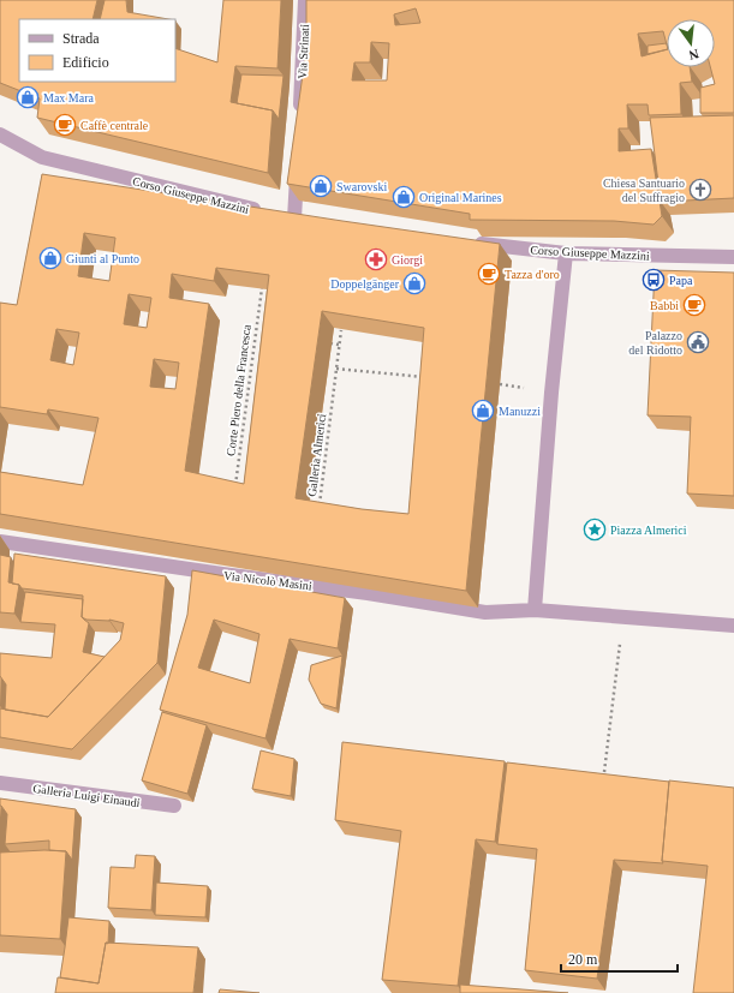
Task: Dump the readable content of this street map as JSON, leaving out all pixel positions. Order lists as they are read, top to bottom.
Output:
{
  "streets": {
    "street": [
      "Via Strinati",
      "Corso Giuseppe Mazzini",
      "Via Nicolò Masini",
      "Galleria Luigi Einaudi"
    ],
    "path": ["Corte Piero della Francesca", "Galleria Almerici"]
  },
  "places": {
    "shop": [
      "Max Mara",
      "Swarovski",
      "Original Marines",
      "Giunti al Punto",
      "Doppelgänger",
      "Manuzzi"
    ],
    "cafe": ["Caffè centrale", "Tazza d'oro", "Babbi"],
    "church": ["Chiesa Santuario del Suffragio"],
    "pharmacy": ["Giorgi"],
    "bus stop": ["Papa"],
    "public building": ["Palazzo del Ridotto"],
    "place": ["Piazza Almerici"]
  },
  "legend": ["Strada", "Edificio"],
  "scale_bar": "20 m",
  "north": "bottom"
}
